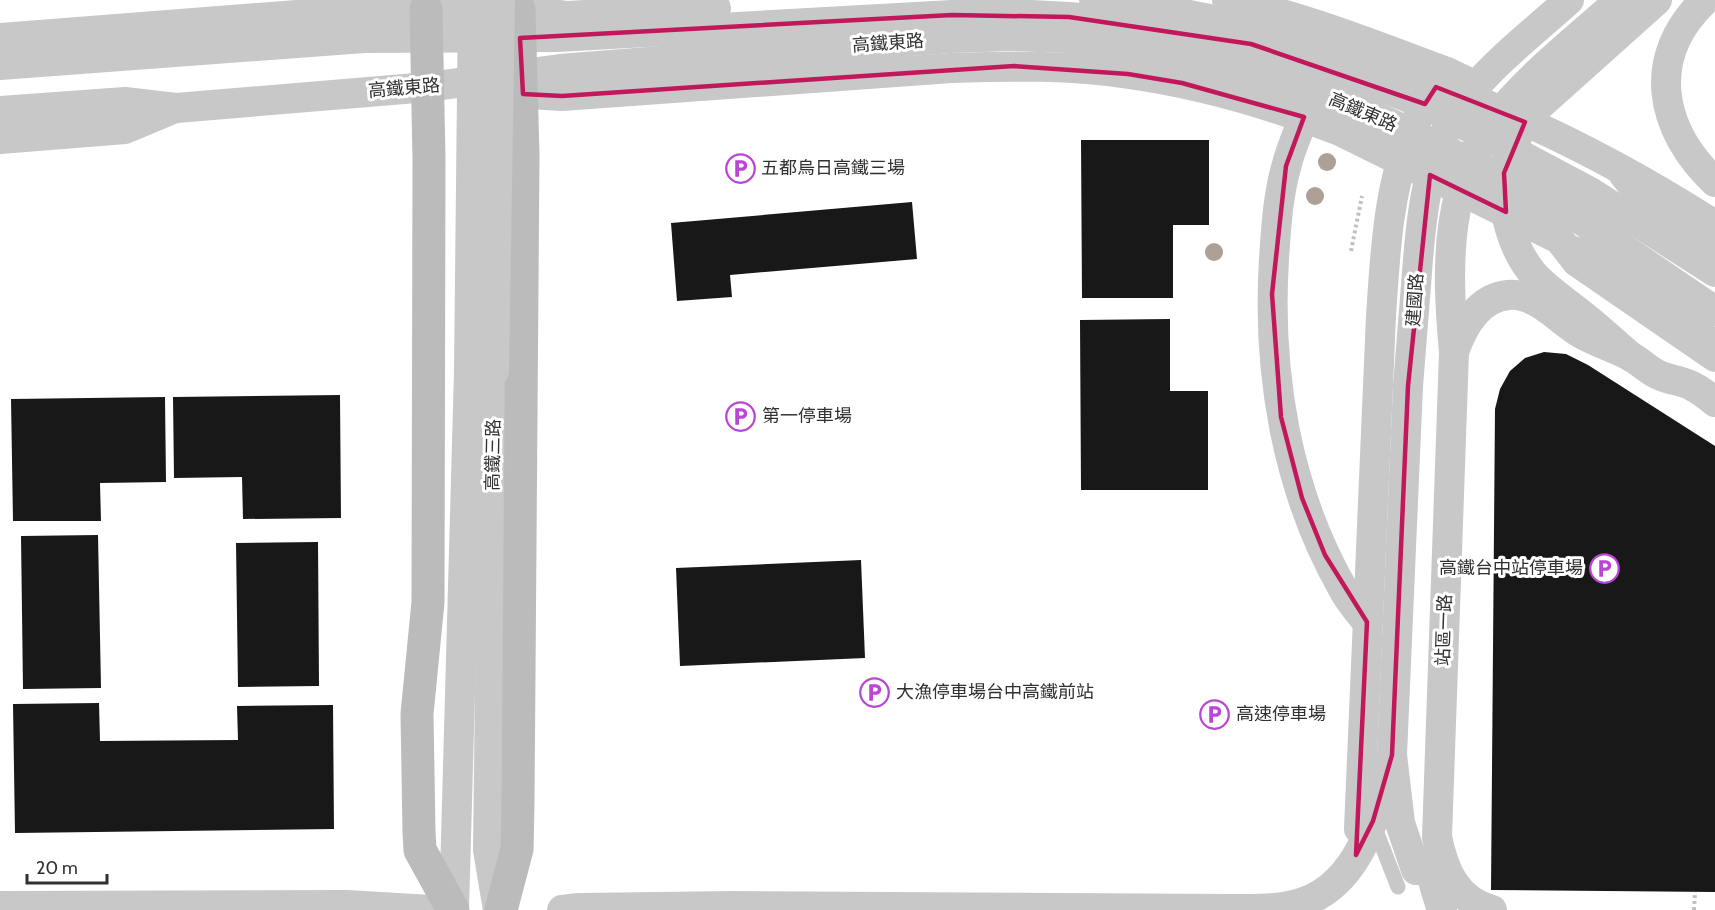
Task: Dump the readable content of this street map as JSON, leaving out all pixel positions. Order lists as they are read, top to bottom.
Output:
{
  "streets": {
    "street": [
      "高鐵東路",
      "建國路",
      "高鐵三路",
      "站區一路"
    ]
  },
  "crossings": [
    ["高鐵東路", "高鐵三路"]
  ],
  "places": {
    "parking": [
      "五都烏日高鐵三場",
      "第一停車場",
      "高鐵台中站停車場",
      "大漁停車場台中高鐵前站",
      "高速停車場"
    ]
  },
  "scale_bar": "20 m"
}
